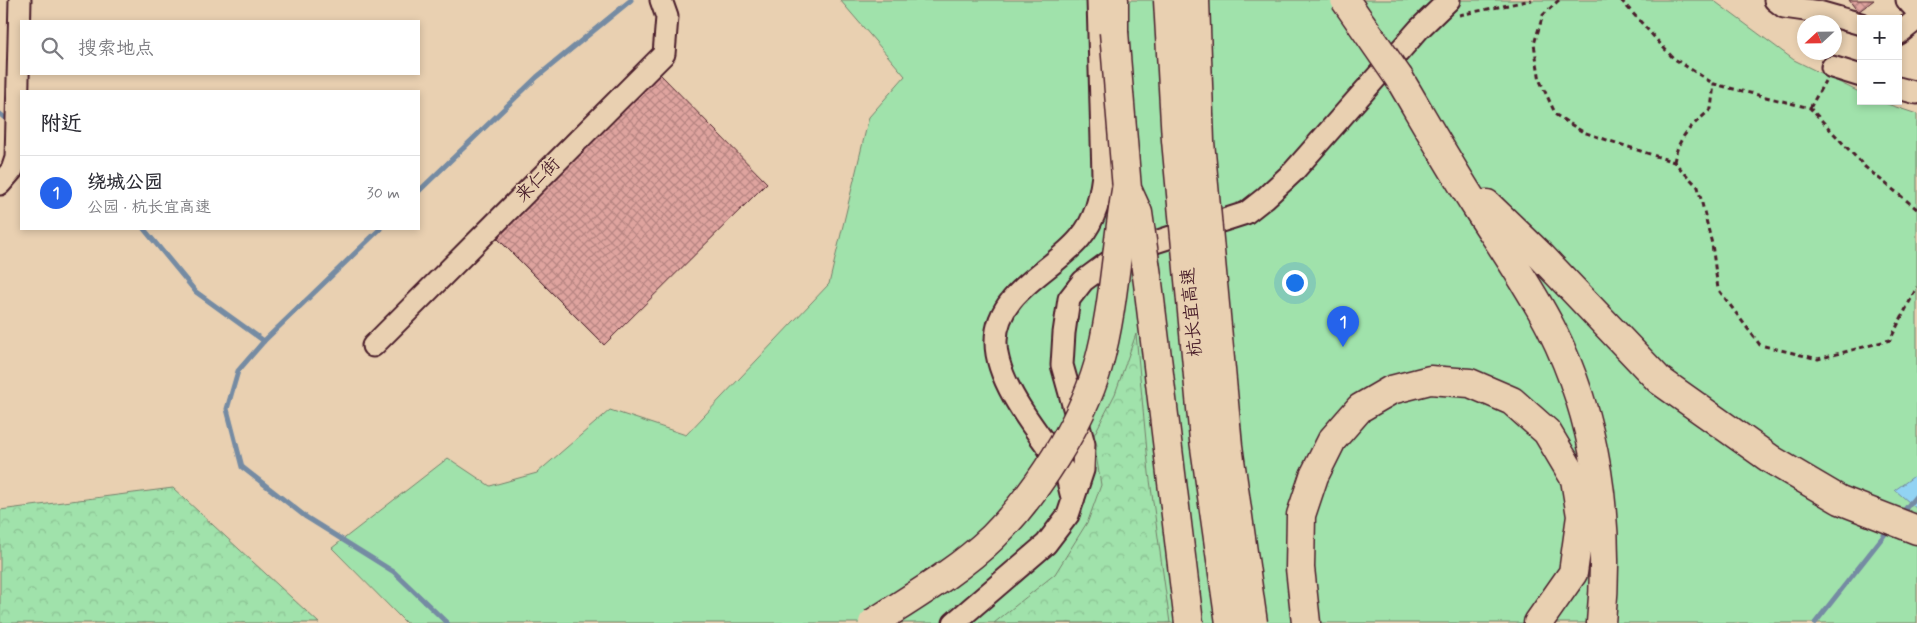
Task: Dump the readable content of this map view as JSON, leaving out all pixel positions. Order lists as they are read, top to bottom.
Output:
{
  "streets": {
    "highway": ["杭长宜高速"],
    "street": ["来仁街"]
  },
  "north": "left",
  "page": {
    "map_buttons": ["+", "−"],
    "search": "搜索地点",
    "heading": "附近",
    "list": [
      {
        "mark": "1",
        "name": "绕城公园",
        "note": "公园 · 杭长宜高速",
        "value": "30 m"
      }
    ],
    "pins": "1"
  }
}
